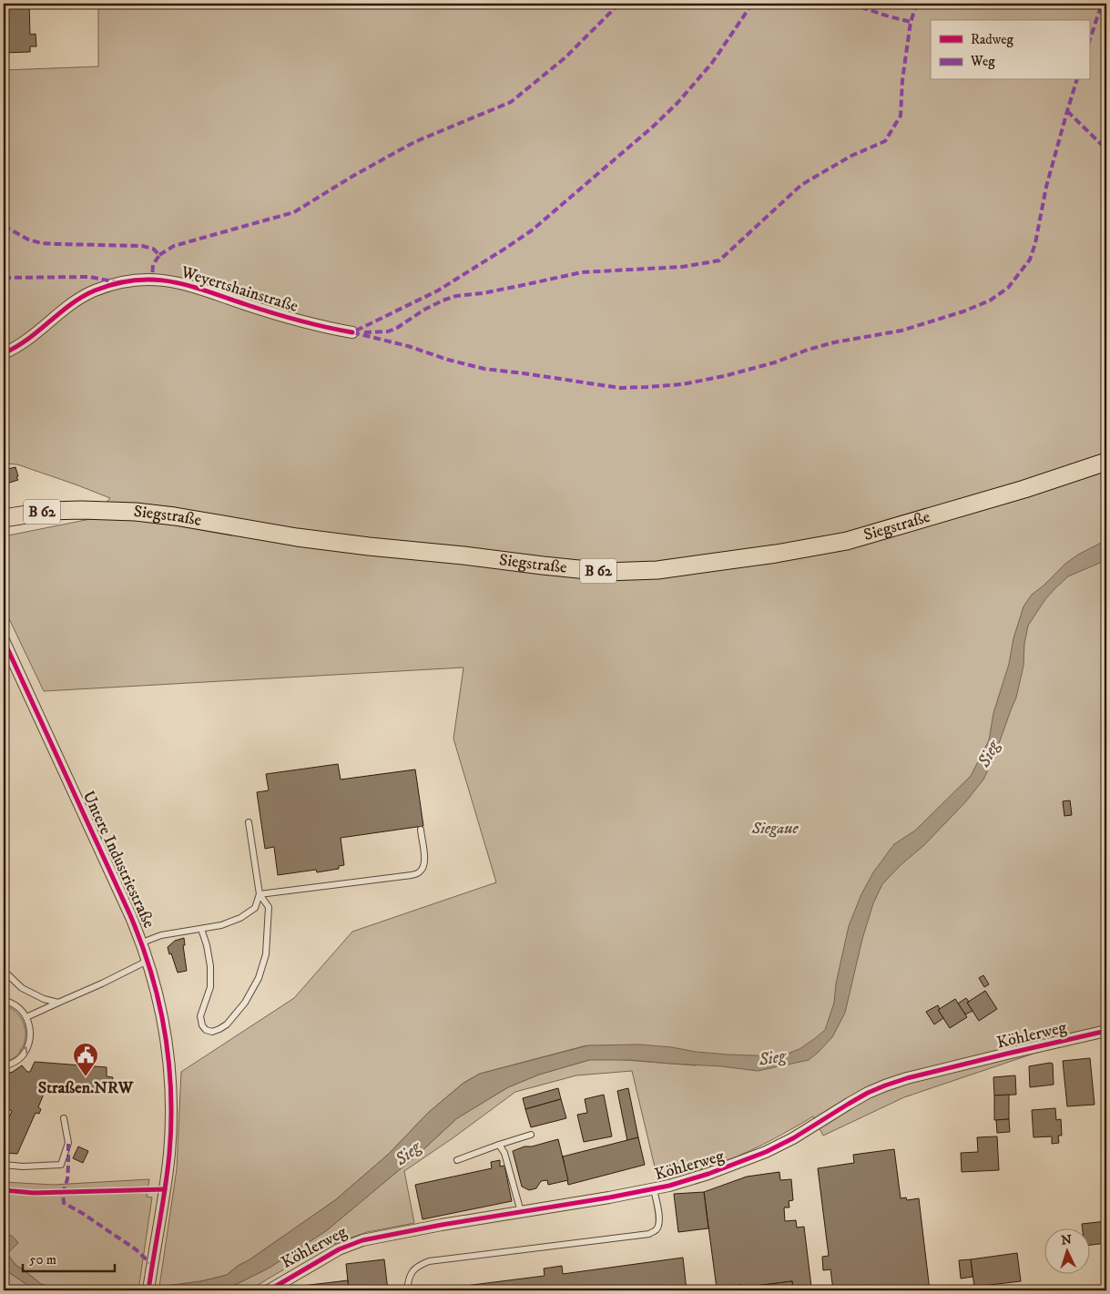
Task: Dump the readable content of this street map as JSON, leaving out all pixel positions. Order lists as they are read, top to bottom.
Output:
{
  "streets": {
    "main road": ["B 62", "Siegstraße"],
    "street": ["Weyertshainstraße", "Untere Industriestraße", "Köhlerweg"]
  },
  "water": ["Sieg"],
  "parks": ["Siegaue"],
  "places": {
    "public building": ["Straßen.NRW"]
  },
  "legend": ["Radweg", "Weg"],
  "scale_bar": "50 m",
  "north": "top"
}
